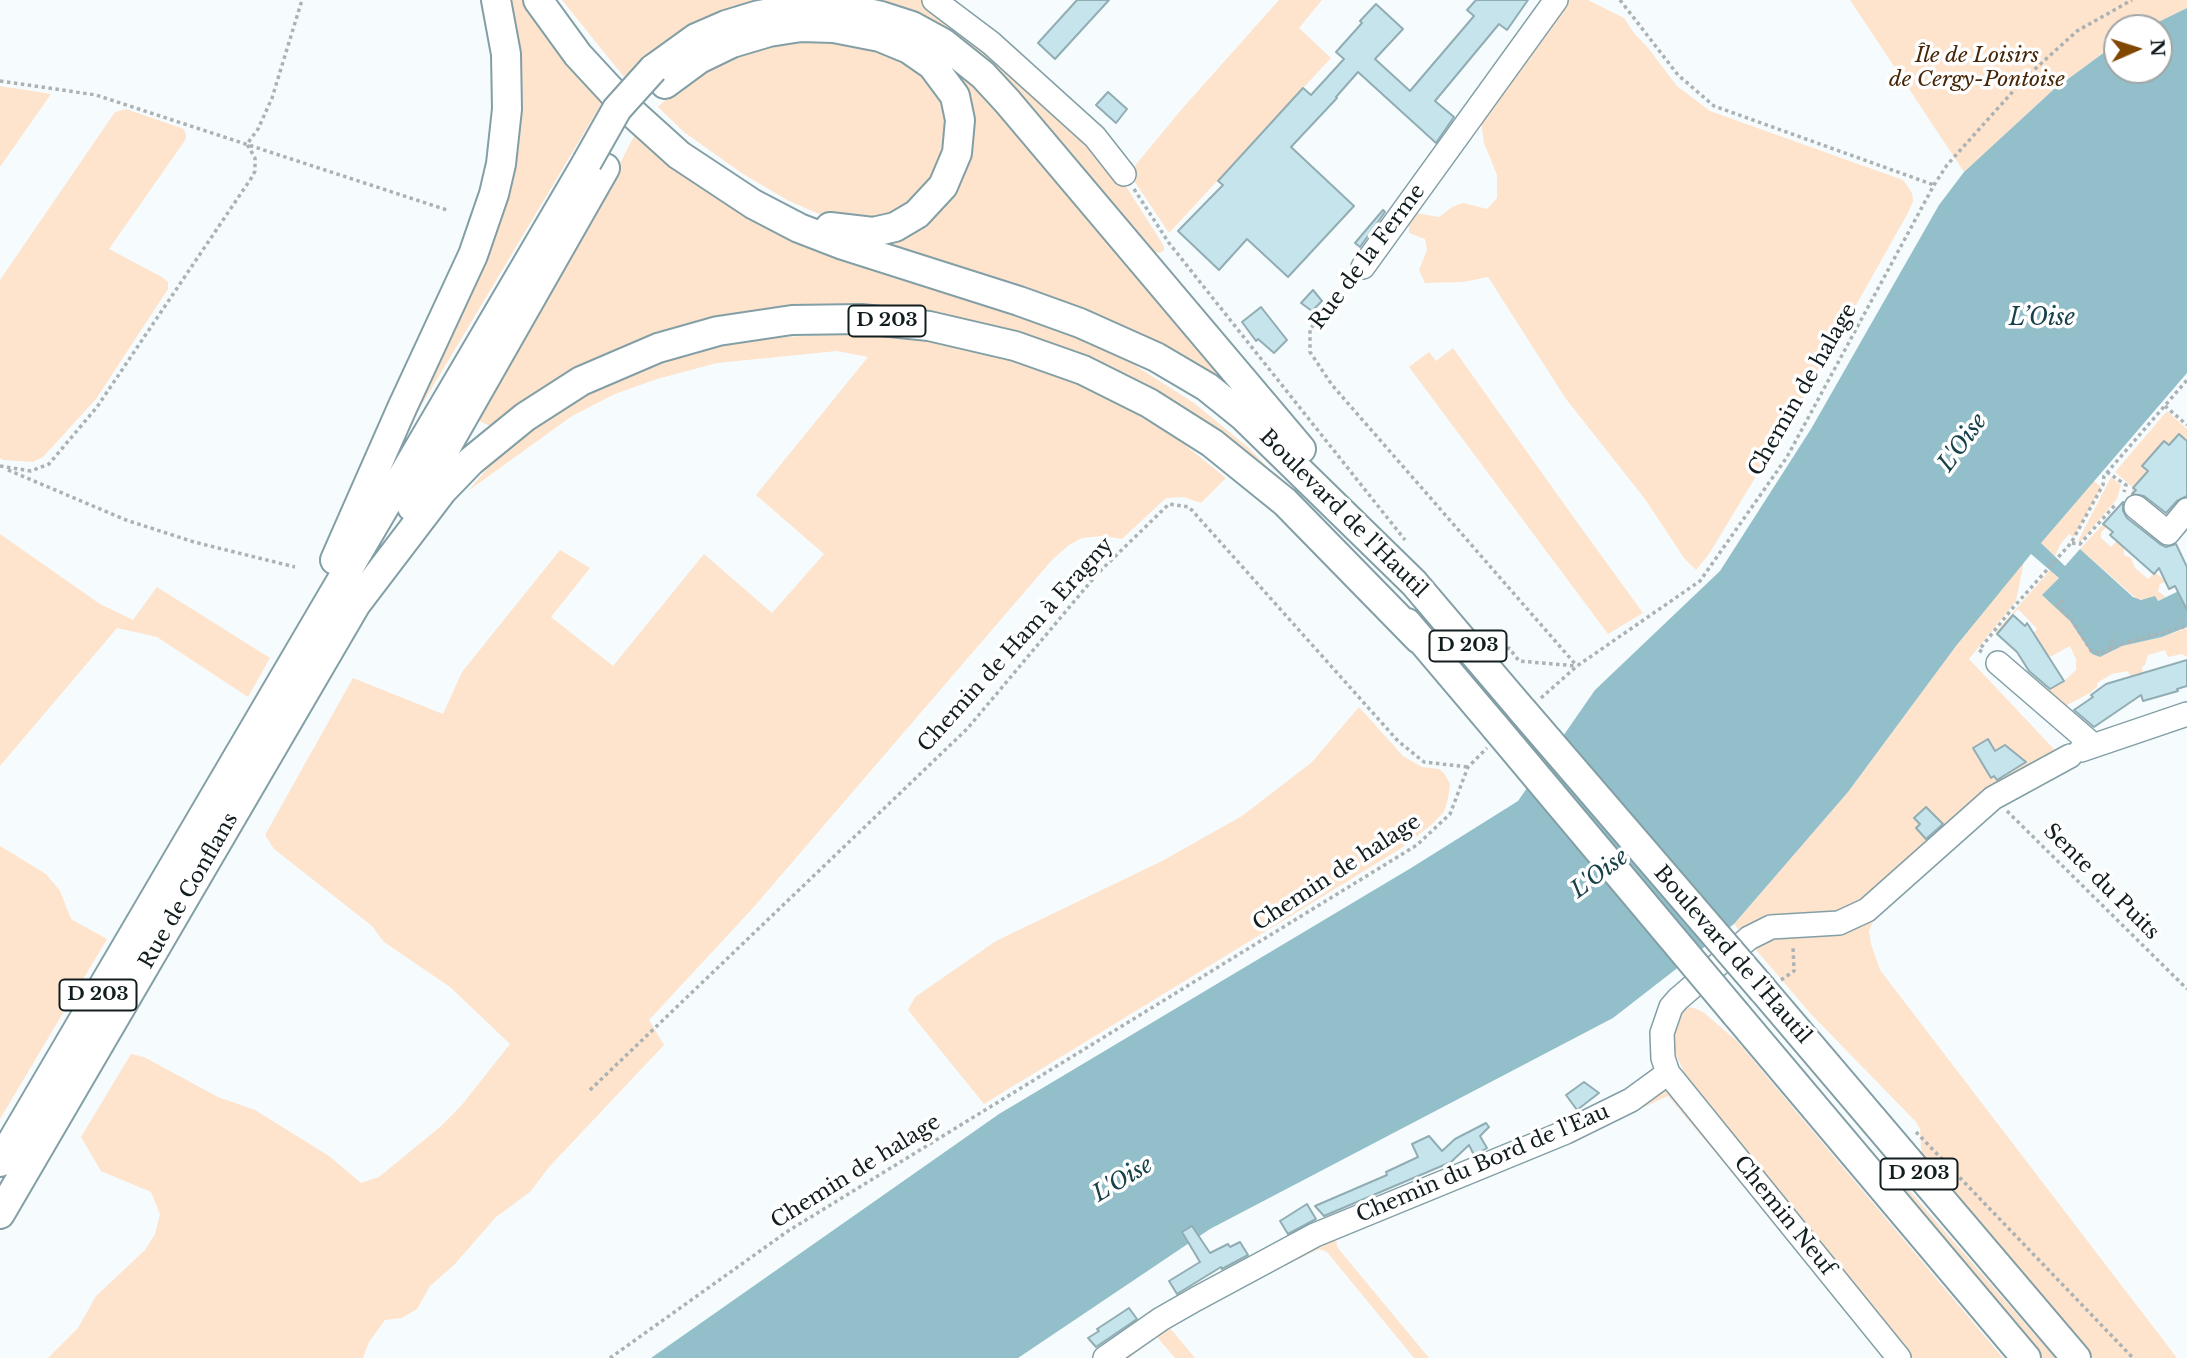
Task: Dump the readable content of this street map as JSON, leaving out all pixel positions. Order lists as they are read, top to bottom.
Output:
{
  "streets": {
    "main road": ["D 203", "Boulevard de l'Hautil", "Rue de Conflans"],
    "street": ["Rue de la Ferme", "Chemin du Bord de l'Eau", "Chemin Neuf"],
    "path": ["Chemin de halage", "Chemin de Ham à Eragny", "Sente du Puits"]
  },
  "crossings": [
    ["Rue de la Ferme", "Chemin de halage"],
    ["D 203", "Boulevard de l'Hautil"],
    ["D 203", "Rue de Conflans"],
    ["Chemin de halage", "Boulevard de l'Hautil"],
    ["Chemin de halage", "Chemin de Ham à Eragny"],
    ["Chemin du Bord de l'Eau", "Chemin Neuf"]
  ],
  "water": ["L’Oise", "L'Oise"],
  "parks": ["Île de Loisirs de Cergy-Pontoise"],
  "north": "right"
}
